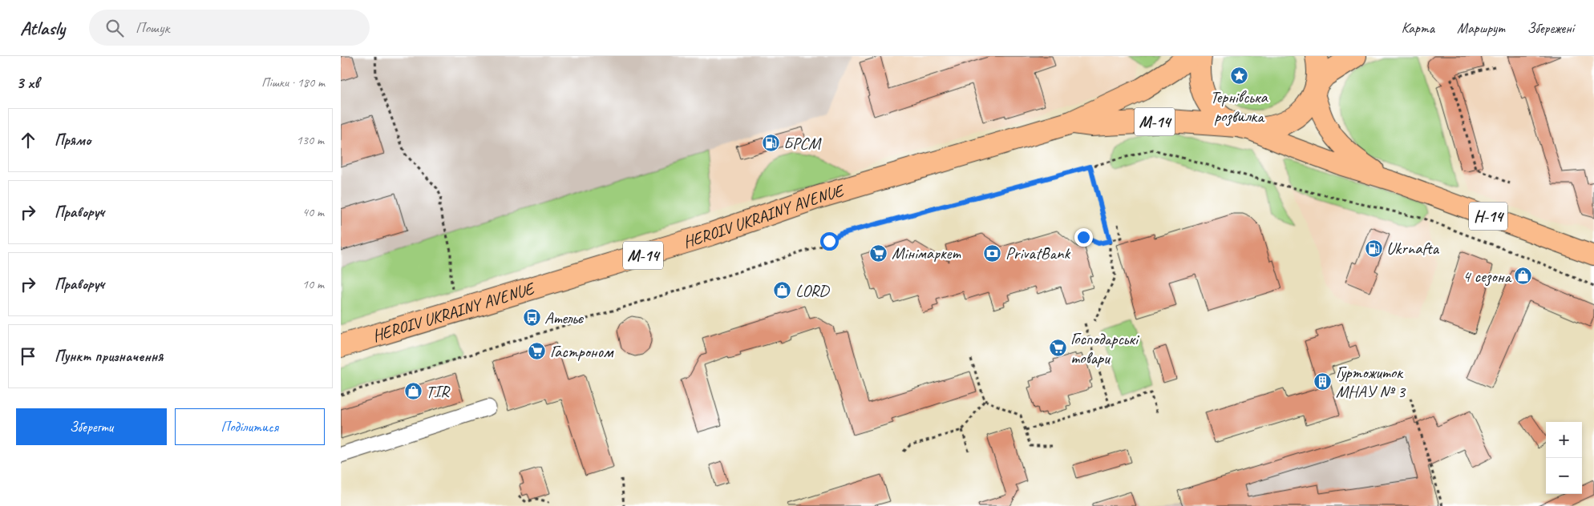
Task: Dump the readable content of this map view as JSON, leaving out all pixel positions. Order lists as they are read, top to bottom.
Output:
{
  "streets": {
    "highway": ["М-14", "HEROIV UKRAINY AVENUE"],
    "main road": ["Н-14"]
  },
  "crossings": [
    ["М-14", "HEROIV UKRAINY AVENUE"]
  ],
  "places": {
    "place": ["Тернівська розвилка"],
    "fuel station": ["БРСМ", "Ukrnafta"],
    "supermarket": ["Мінімаркет", "Господарські товари", "Гастроном"],
    "bank": ["PrivatBank"],
    "shop": ["4 сезона", "LORD", "TIR"],
    "bus stop": ["Ательє"],
    "building": ["Гуртожиток МНАУ № 3"]
  },
  "page": {
    "header": "Atlasly",
    "search": "Пошук",
    "nav": ["Карта", "Маршрут", "Збережені"],
    "heading": ["3 хв", "Пішки · 180 m"],
    "list": [
      ["Прямо", "130 m"],
      ["Праворуч", "40 m"],
      ["Праворуч", "10 m"],
      "Пункт призначення"
    ],
    "buttons": ["Зберегти", "Поділитися"],
    "map_buttons": ["+", "−"]
  }
}
